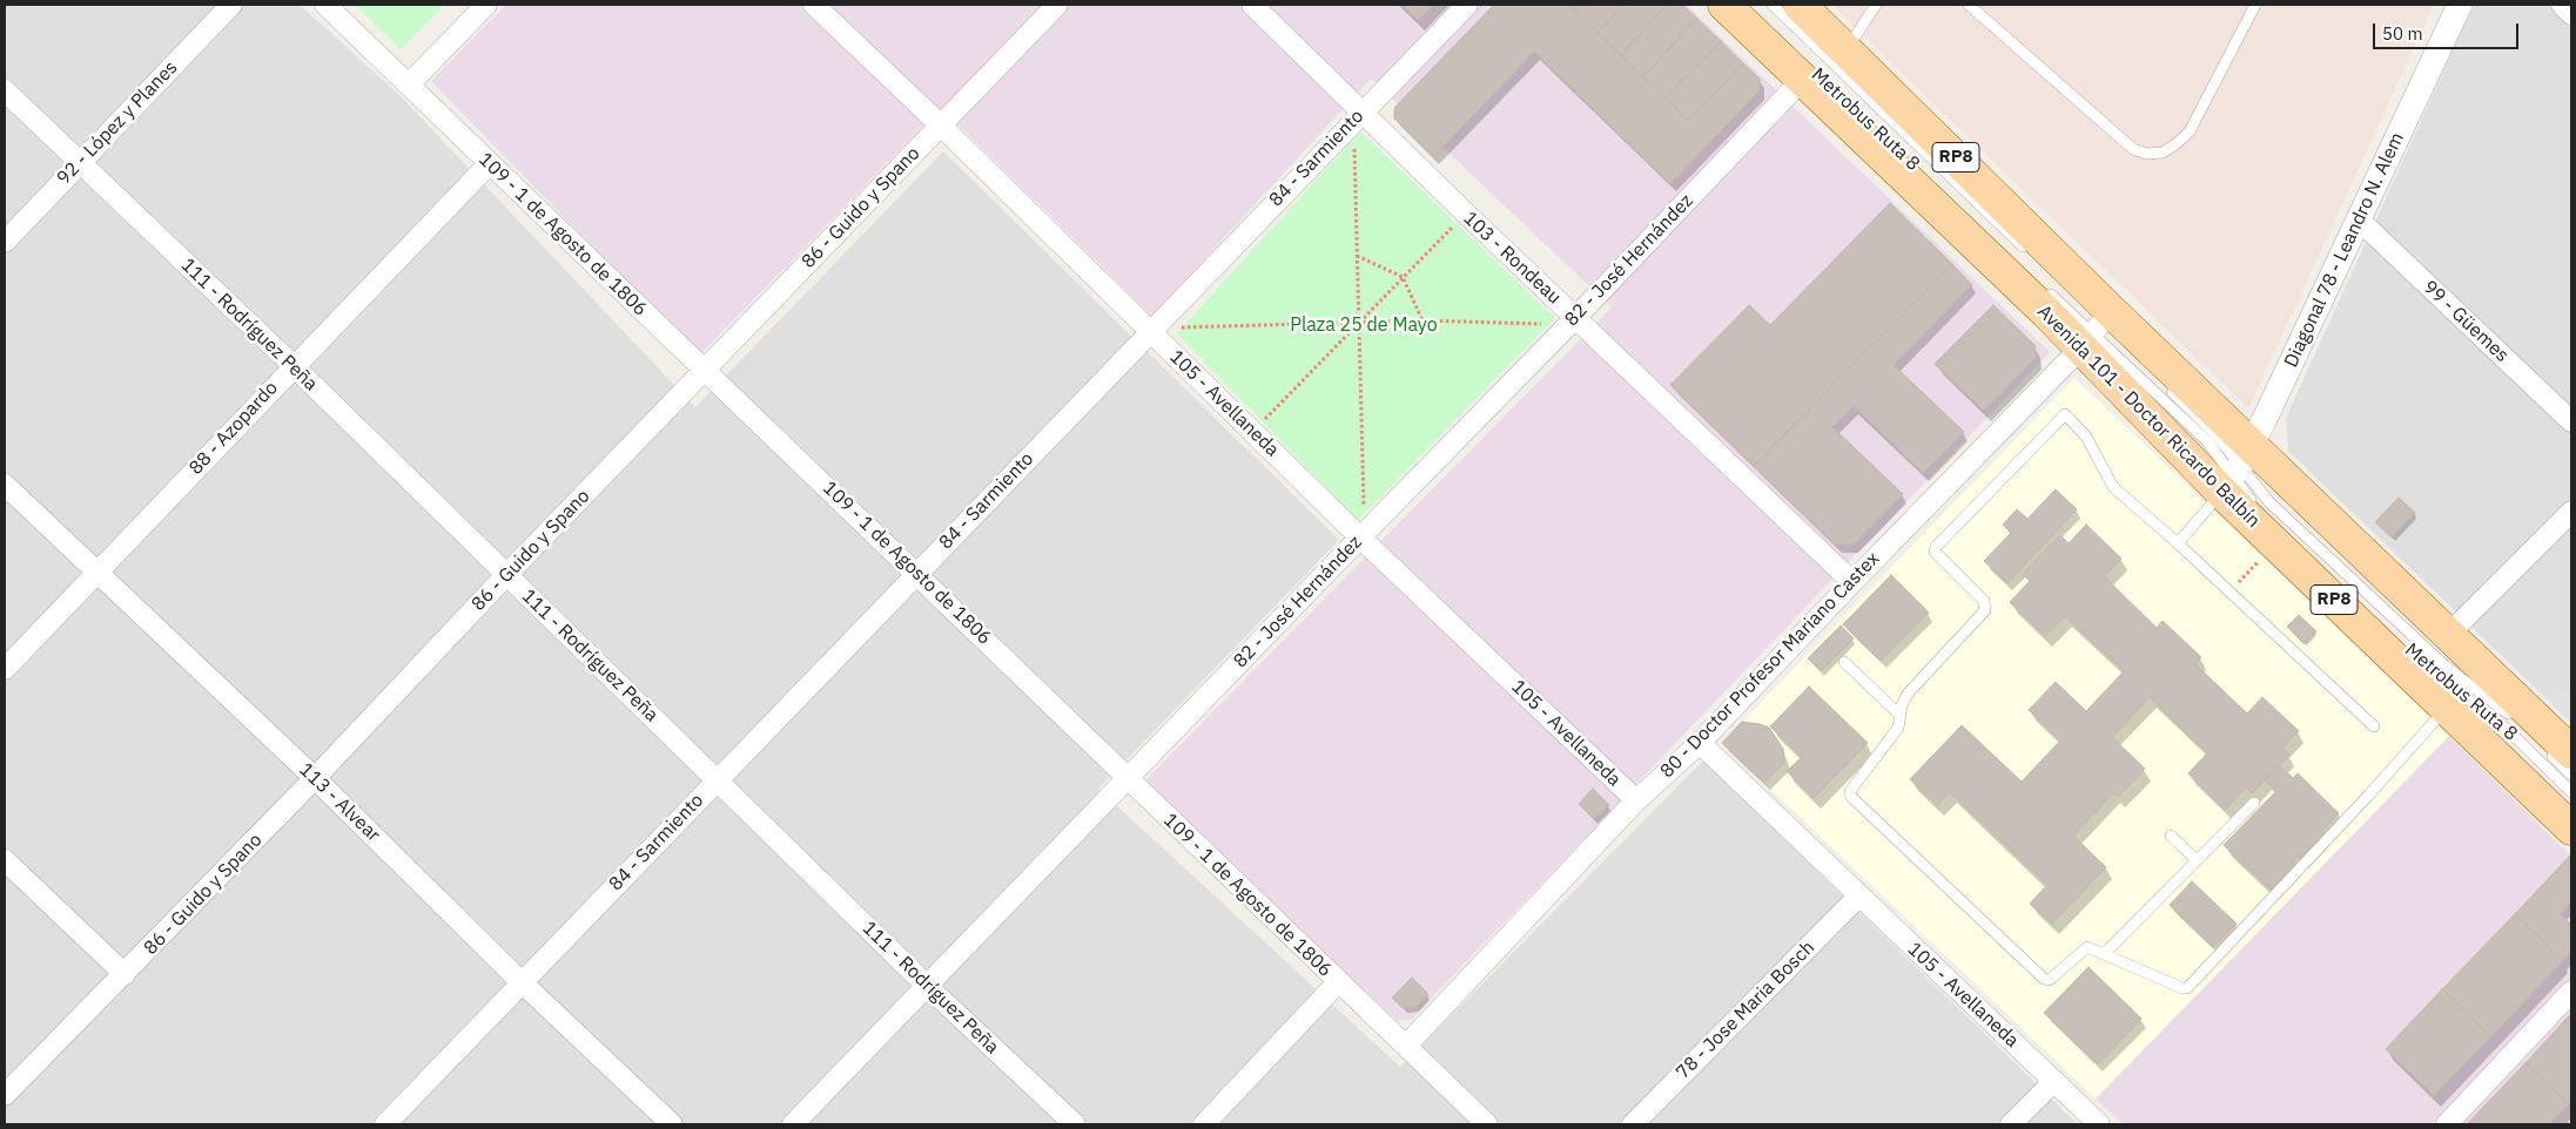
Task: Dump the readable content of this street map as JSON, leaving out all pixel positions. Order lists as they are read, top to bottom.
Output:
{
  "streets": {
    "main road": ["RP8", "Avenida 101 - Doctor Ricardo Balbín"],
    "street": [
      "92 - López y Planes",
      "84 - Sarmiento",
      "86 - Guido y Spano",
      "109 - 1 de Agosto de 1806",
      "Diagonal 78 - Leandro N. Alem",
      "103 - Rondeau",
      "82 - José Hernández",
      "99 - Güemes",
      "111 - Rodríguez Peña",
      "105 - Avellaneda",
      "88 - Azopardo",
      "80 - Doctor Profesor Mariano Castex",
      "113 - Alvear",
      "78 - Jose Maria Bosch"
    ],
    "lane": ["Metrobus Ruta 8"]
  },
  "crossings": [
    ["Metrobus Ruta 8", "Diagonal 78 - Leandro N. Alem"],
    ["Metrobus Ruta 8", "Avenida 101 - Doctor Ricardo Balbín"],
    ["92 - López y Planes", "111 - Rodríguez Peña"],
    ["84 - Sarmiento", "109 - 1 de Agosto de 1806"],
    ["84 - Sarmiento", "103 - Rondeau"],
    ["84 - Sarmiento", "111 - Rodríguez Peña"],
    ["84 - Sarmiento", "105 - Avellaneda"],
    ["84 - Sarmiento", "113 - Alvear"],
    ["86 - Guido y Spano", "109 - 1 de Agosto de 1806"],
    ["86 - Guido y Spano", "111 - Rodríguez Peña"],
    ["86 - Guido y Spano", "105 - Avellaneda"],
    ["86 - Guido y Spano", "113 - Alvear"],
    ["109 - 1 de Agosto de 1806", "82 - José Hernández"],
    ["109 - 1 de Agosto de 1806", "88 - Azopardo"],
    ["109 - 1 de Agosto de 1806", "80 - Doctor Profesor Mariano Castex"],
    ["Diagonal 78 - Leandro N. Alem", "99 - Güemes"],
    ["Diagonal 78 - Leandro N. Alem", "Avenida 101 - Doctor Ricardo Balbín"],
    ["103 - Rondeau", "82 - José Hernández"],
    ["103 - Rondeau", "80 - Doctor Profesor Mariano Castex"],
    ["82 - José Hernández", "111 - Rodríguez Peña"],
    ["82 - José Hernández", "105 - Avellaneda"],
    ["82 - José Hernández", "Avenida 101 - Doctor Ricardo Balbín"],
    ["111 - Rodríguez Peña", "88 - Azopardo"],
    ["105 - Avellaneda", "80 - Doctor Profesor Mariano Castex"],
    ["105 - Avellaneda", "78 - Jose Maria Bosch"],
    ["Avenida 101 - Doctor Ricardo Balbín", "80 - Doctor Profesor Mariano Castex"],
    ["88 - Azopardo", "113 - Alvear"]
  ],
  "parks": ["Plaza 25 de Mayo"],
  "scale_bar": "50 m"
}
